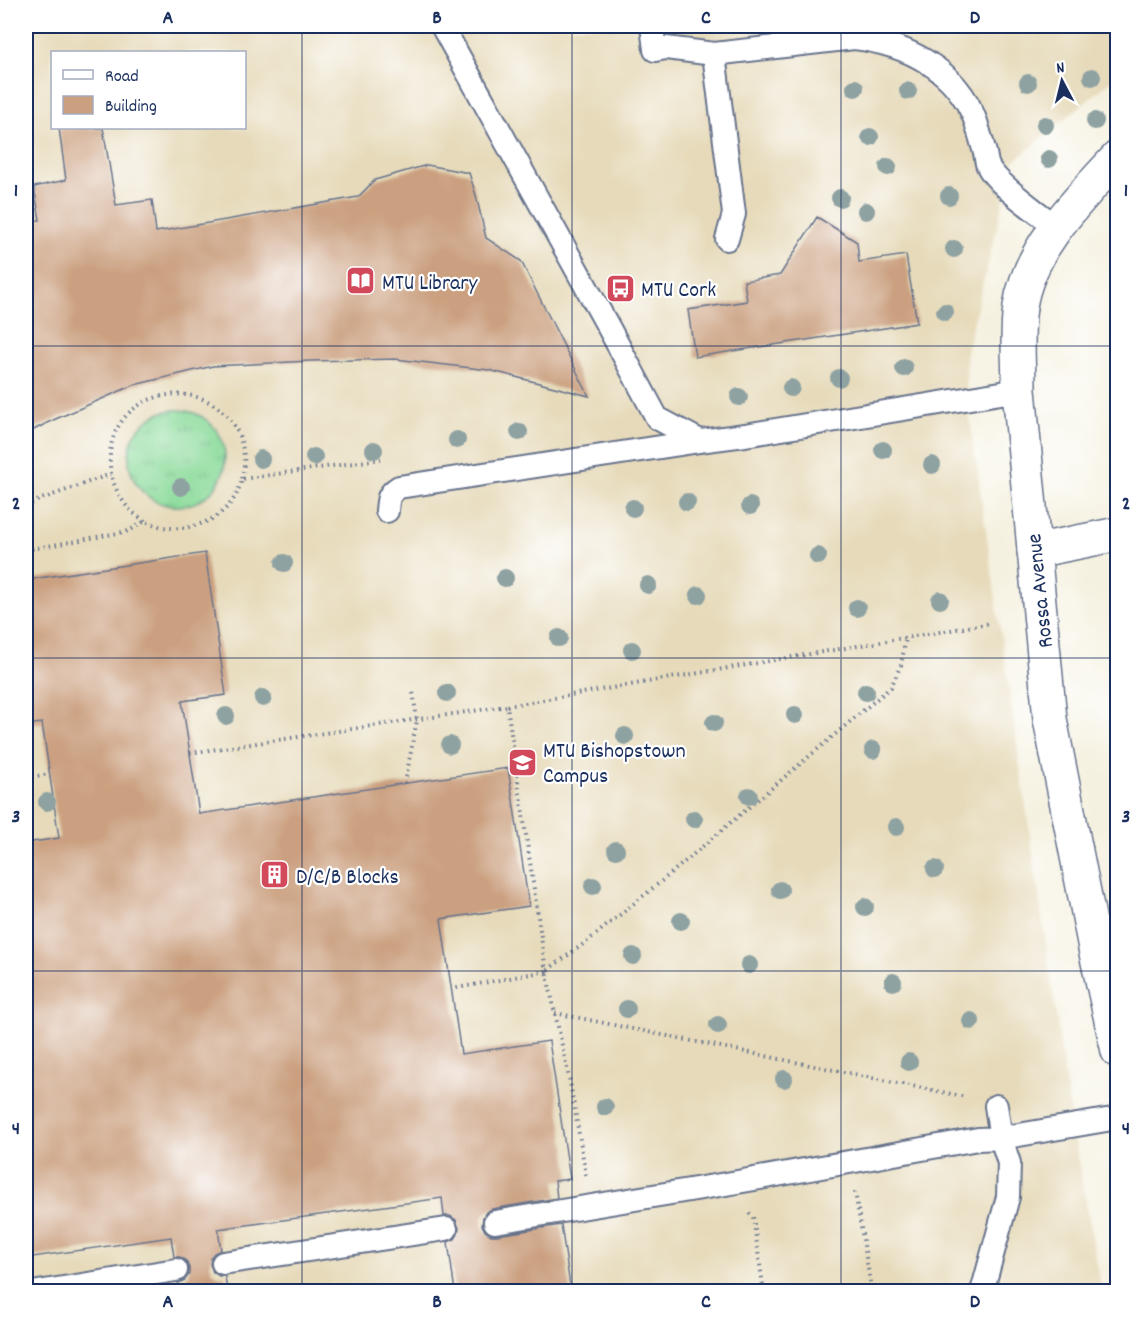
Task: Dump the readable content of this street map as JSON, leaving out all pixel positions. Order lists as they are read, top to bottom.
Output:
{
  "streets": {
    "street": ["Rossa Avenue"]
  },
  "places": {
    "library": ["MTU Library"],
    "bus stop": ["MTU Cork"],
    "school or university": ["MTU Bishopstown Campus"],
    "building": ["D/C/B Blocks"]
  },
  "legend": ["Road", "Building"],
  "north": "top",
  "grid": {
    "columns": [
      "A",
      "B",
      "C",
      "D"
    ],
    "rows": [
      "1",
      "2",
      "3",
      "4"
    ]
  }
}
